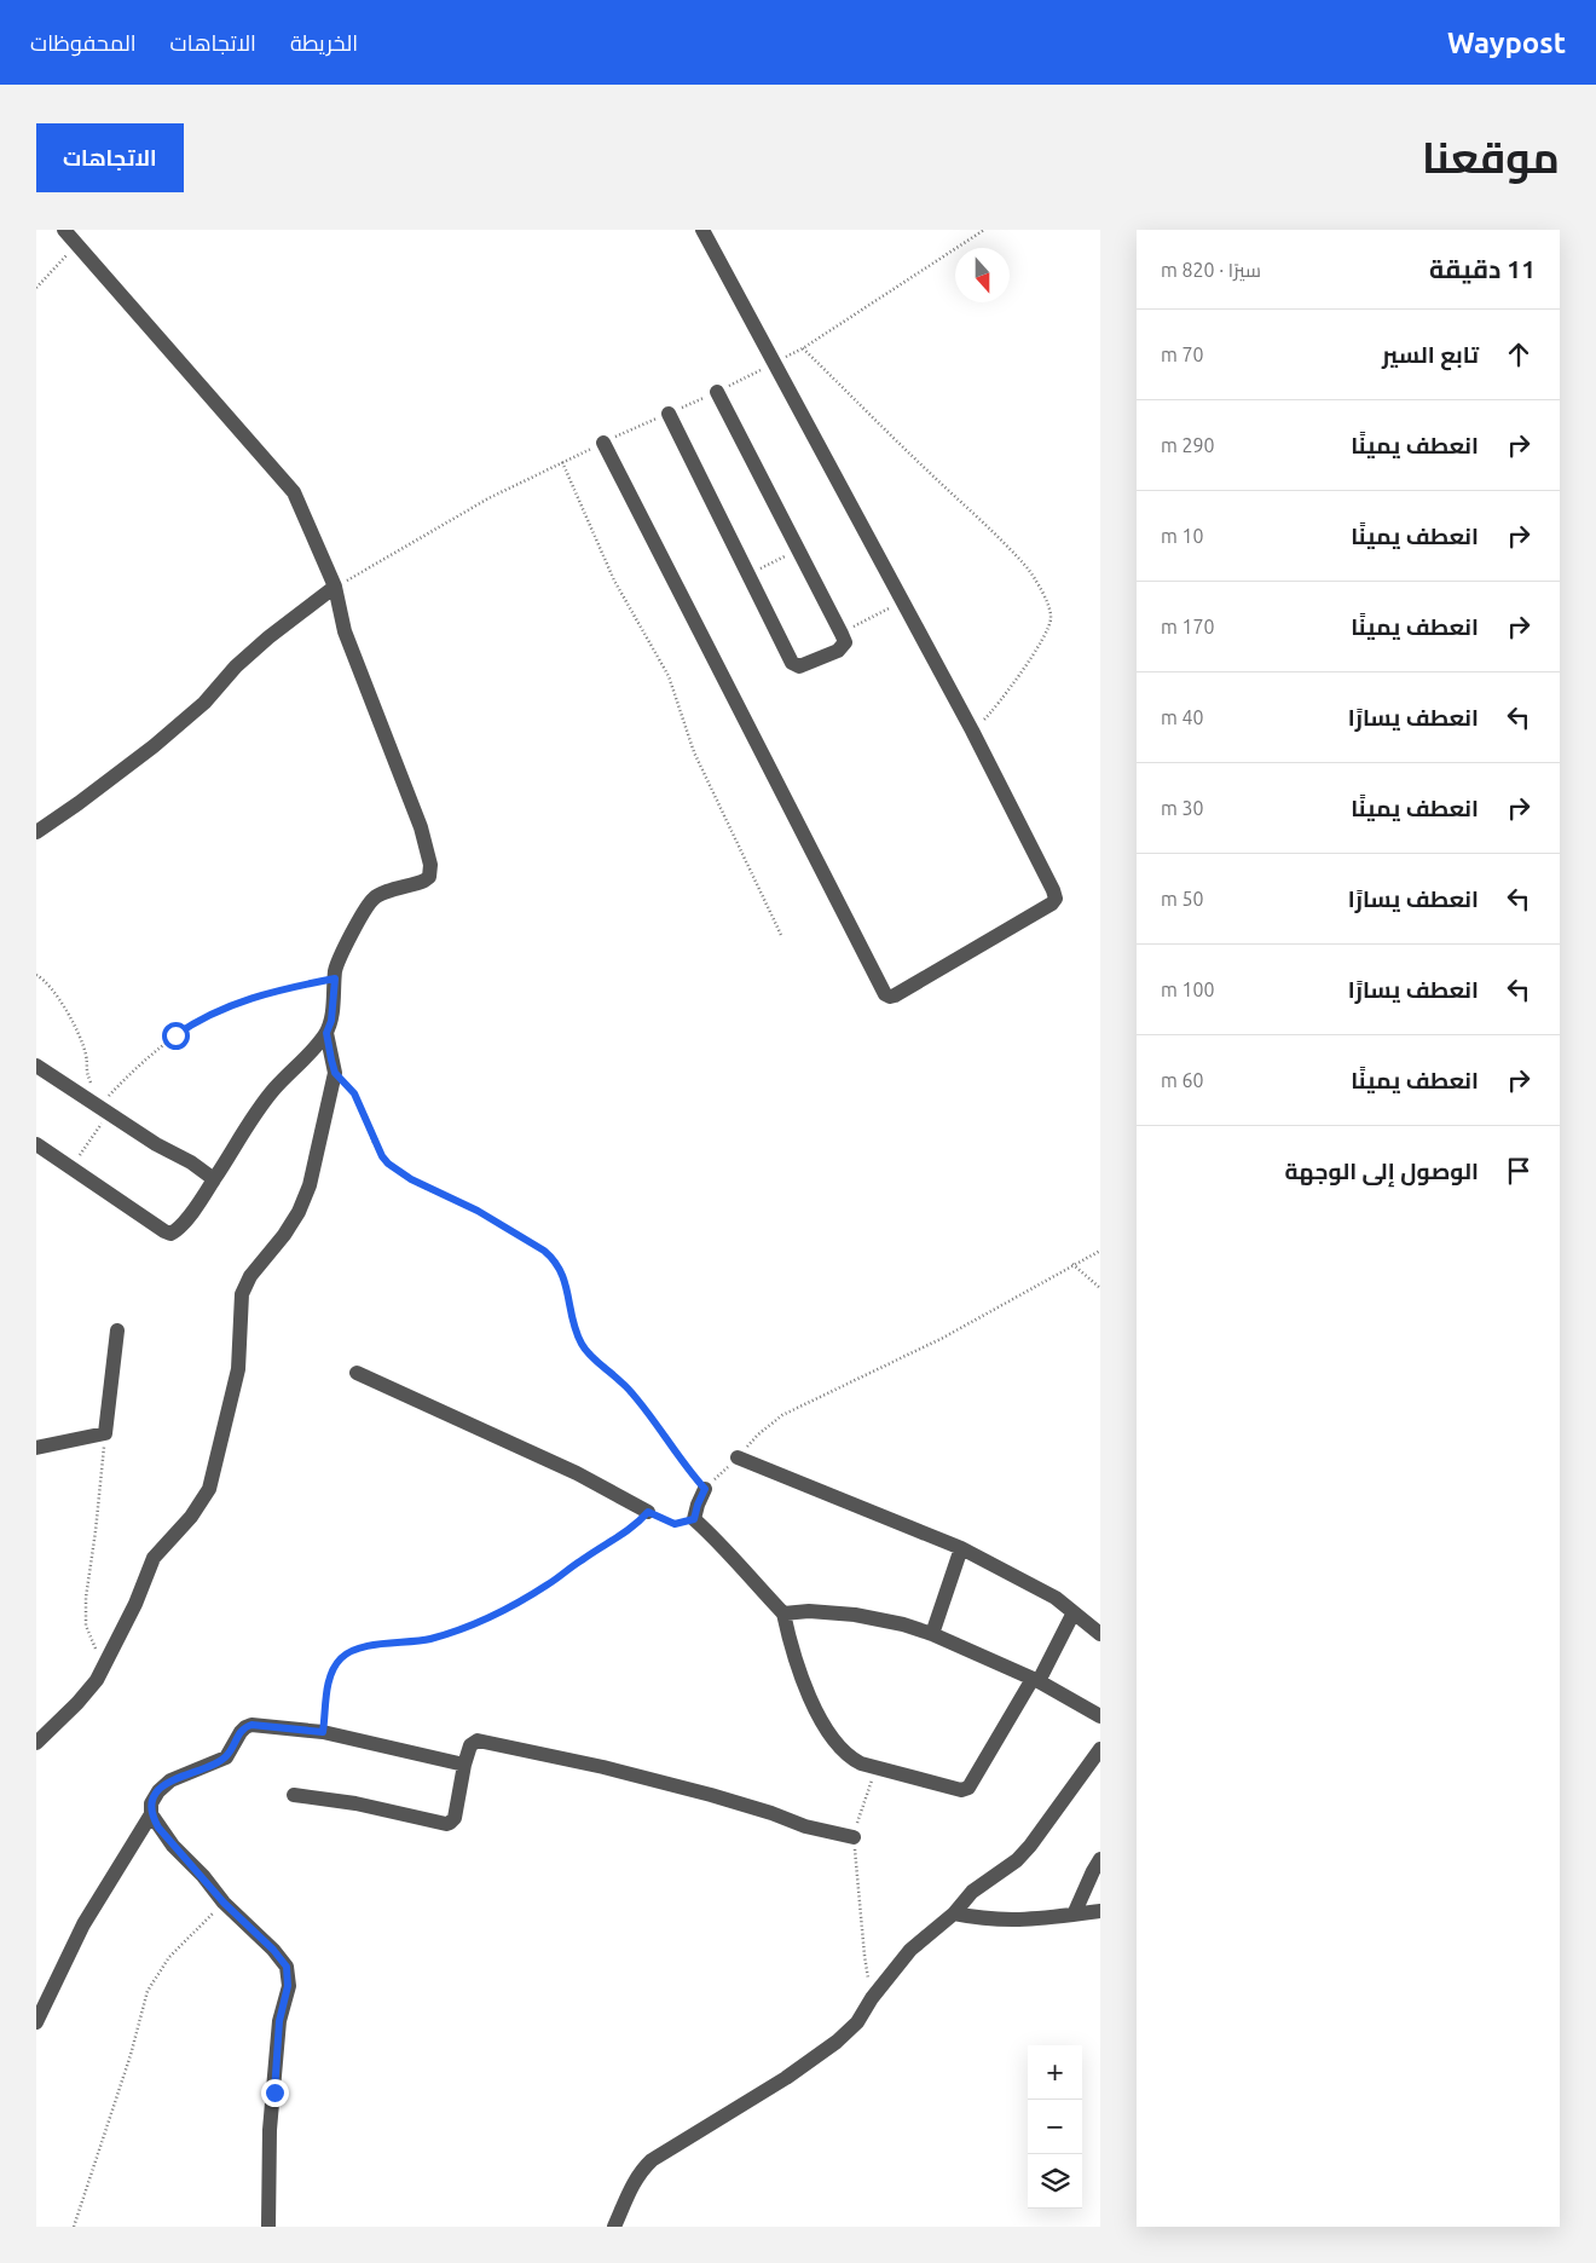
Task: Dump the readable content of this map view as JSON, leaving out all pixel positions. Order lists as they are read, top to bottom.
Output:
{
  "north": "bottom",
  "page": {
    "header": "Waypost",
    "nav": ["الخريطة", "الاتجاهات", "المحفوظات"],
    "title": "موقعنا",
    "buttons": "الاتجاهات",
    "heading": ["11 دقيقة", "سيرًا · 820 m"],
    "list": [
      ["تابع السير", "70 m"],
      ["انعطف يمينًا", "290 m"],
      ["انعطف يمينًا", "10 m"],
      ["انعطف يمينًا", "170 m"],
      ["انعطف يسارًا", "40 m"],
      ["انعطف يمينًا", "30 m"],
      ["انعطف يسارًا", "50 m"],
      ["انعطف يسارًا", "100 m"],
      ["انعطف يمينًا", "60 m"],
      "الوصول إلى الوجهة"
    ],
    "map_buttons": ["+", "−"]
  }
}
